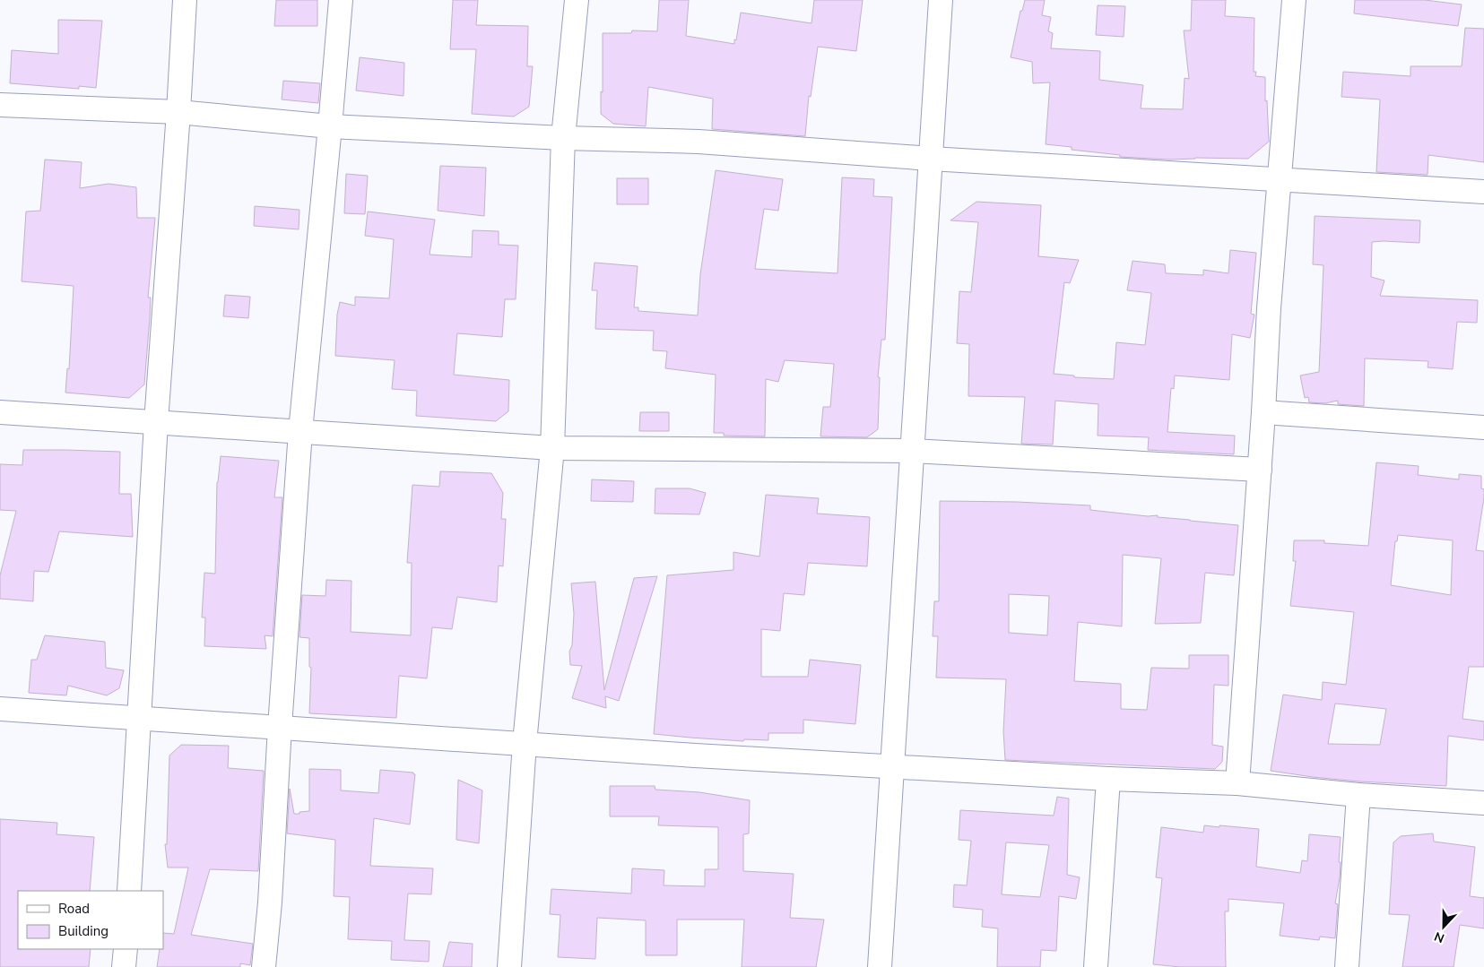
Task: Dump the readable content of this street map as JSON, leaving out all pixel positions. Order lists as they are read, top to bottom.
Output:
{
  "legend": ["Road", "Building"],
  "north": "bottom"
}
